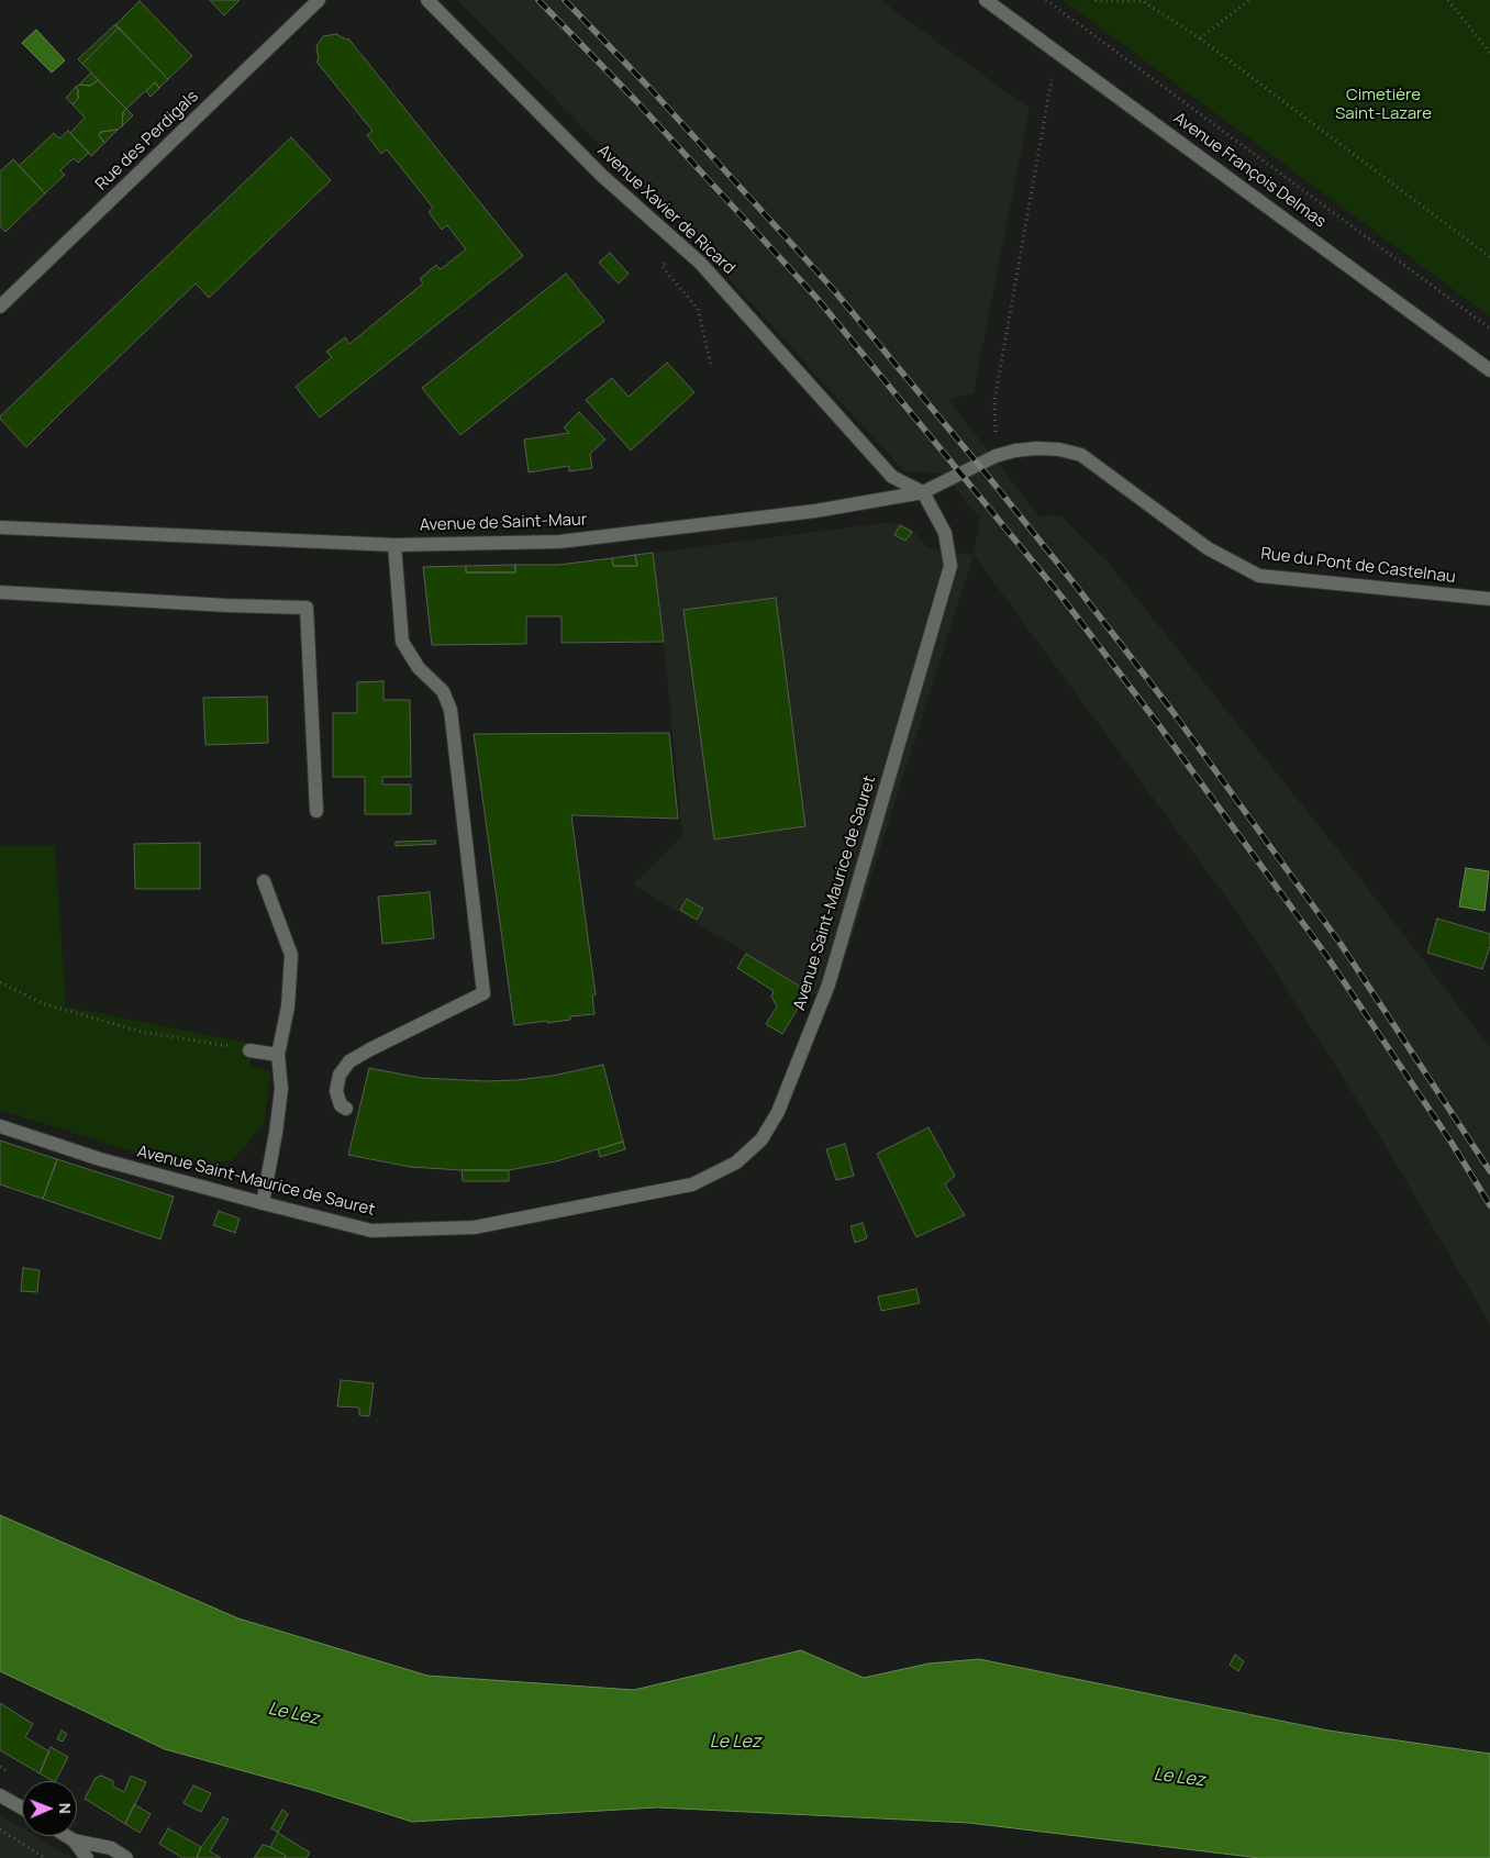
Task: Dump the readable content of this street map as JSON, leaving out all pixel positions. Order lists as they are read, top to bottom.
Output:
{
  "streets": {
    "street": [
      "Rue des Perdigals",
      "Avenue François Delmas",
      "Avenue Xavier de Ricard",
      "Avenue de Saint-Maur",
      "Rue du Pont de Castelnau",
      "Avenue Saint-Maurice de Sauret"
    ]
  },
  "crossings": [
    ["Avenue Xavier de Ricard", "Avenue de Saint-Maur"],
    ["Avenue Xavier de Ricard", "Avenue Saint-Maurice de Sauret"],
    ["Avenue de Saint-Maur", "Rue du Pont de Castelnau"],
    ["Avenue de Saint-Maur", "Avenue Saint-Maurice de Sauret"]
  ],
  "water": ["Le Lez"],
  "parks": ["Cimetière Saint-Lazare"],
  "north": "right"
}
